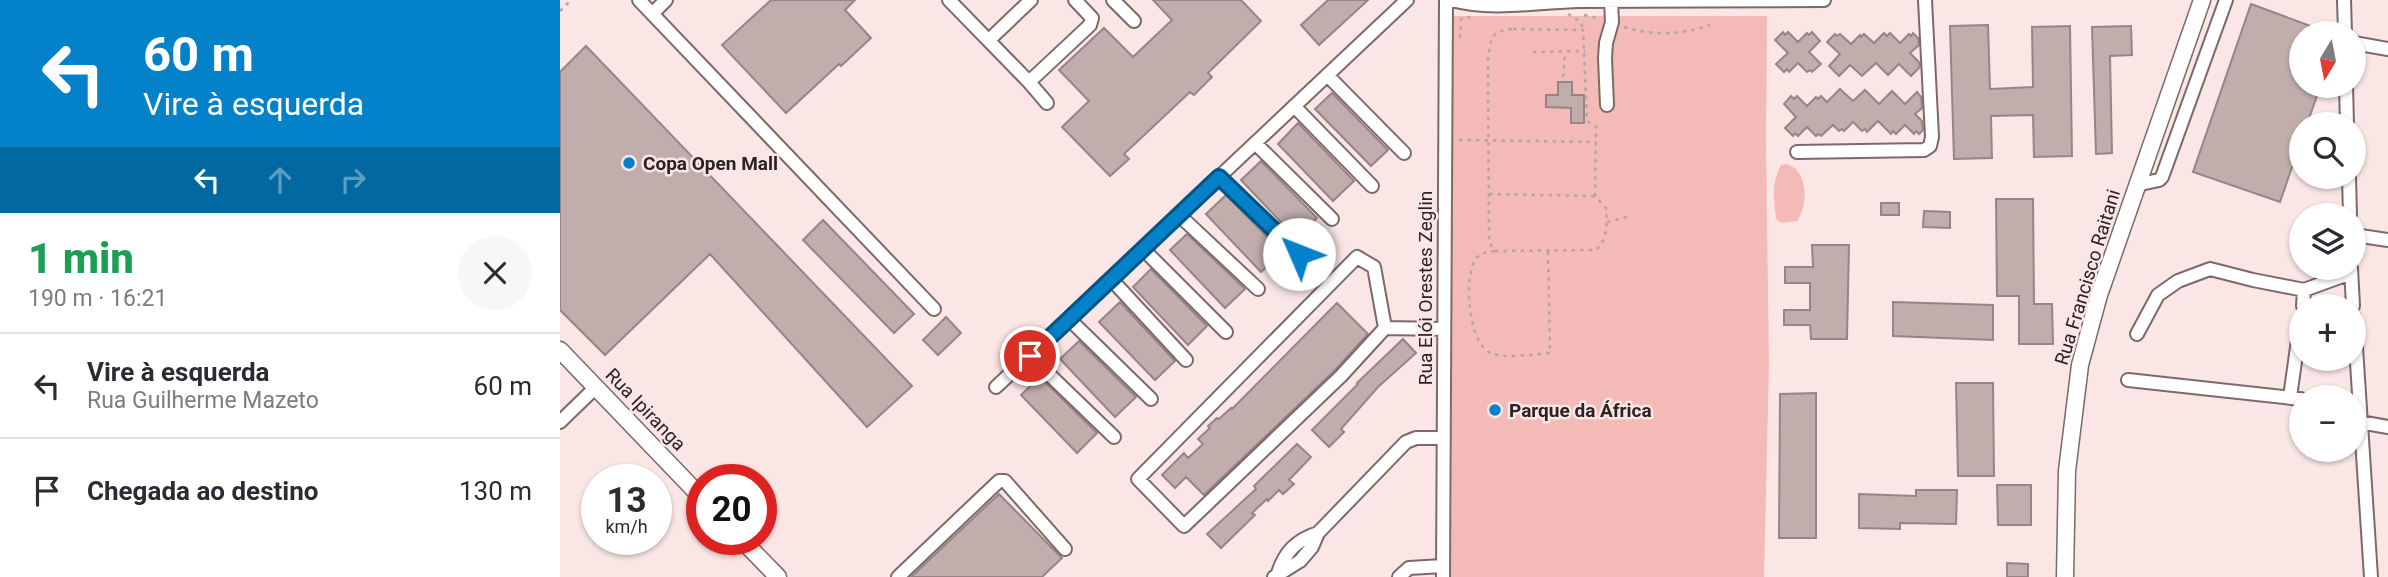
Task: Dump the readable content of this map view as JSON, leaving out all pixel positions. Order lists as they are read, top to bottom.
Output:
{
  "streets": {
    "main road": ["Rua Francisco Raitani", "Rua Ipiranga"],
    "street": ["Rua Elói Orestes Zeglin"]
  },
  "places": ["Copa Open Mall", "Parque da África"],
  "north": "bottom",
  "page": {
    "turn": ["60 m", "Vire à esquerda"],
    "map_buttons": ["+", "−"],
    "heading": ["1 min", "190 m · 16:21"],
    "list": [
      {
        "name": "Vire à esquerda",
        "note": "Rua Guilherme Mazeto",
        "value": "60 m"
      },
      {
        "name": "Chegada ao destino",
        "value": "130 m"
      }
    ],
    "speed": "13 km/h",
    "limit": "20"
  }
}
